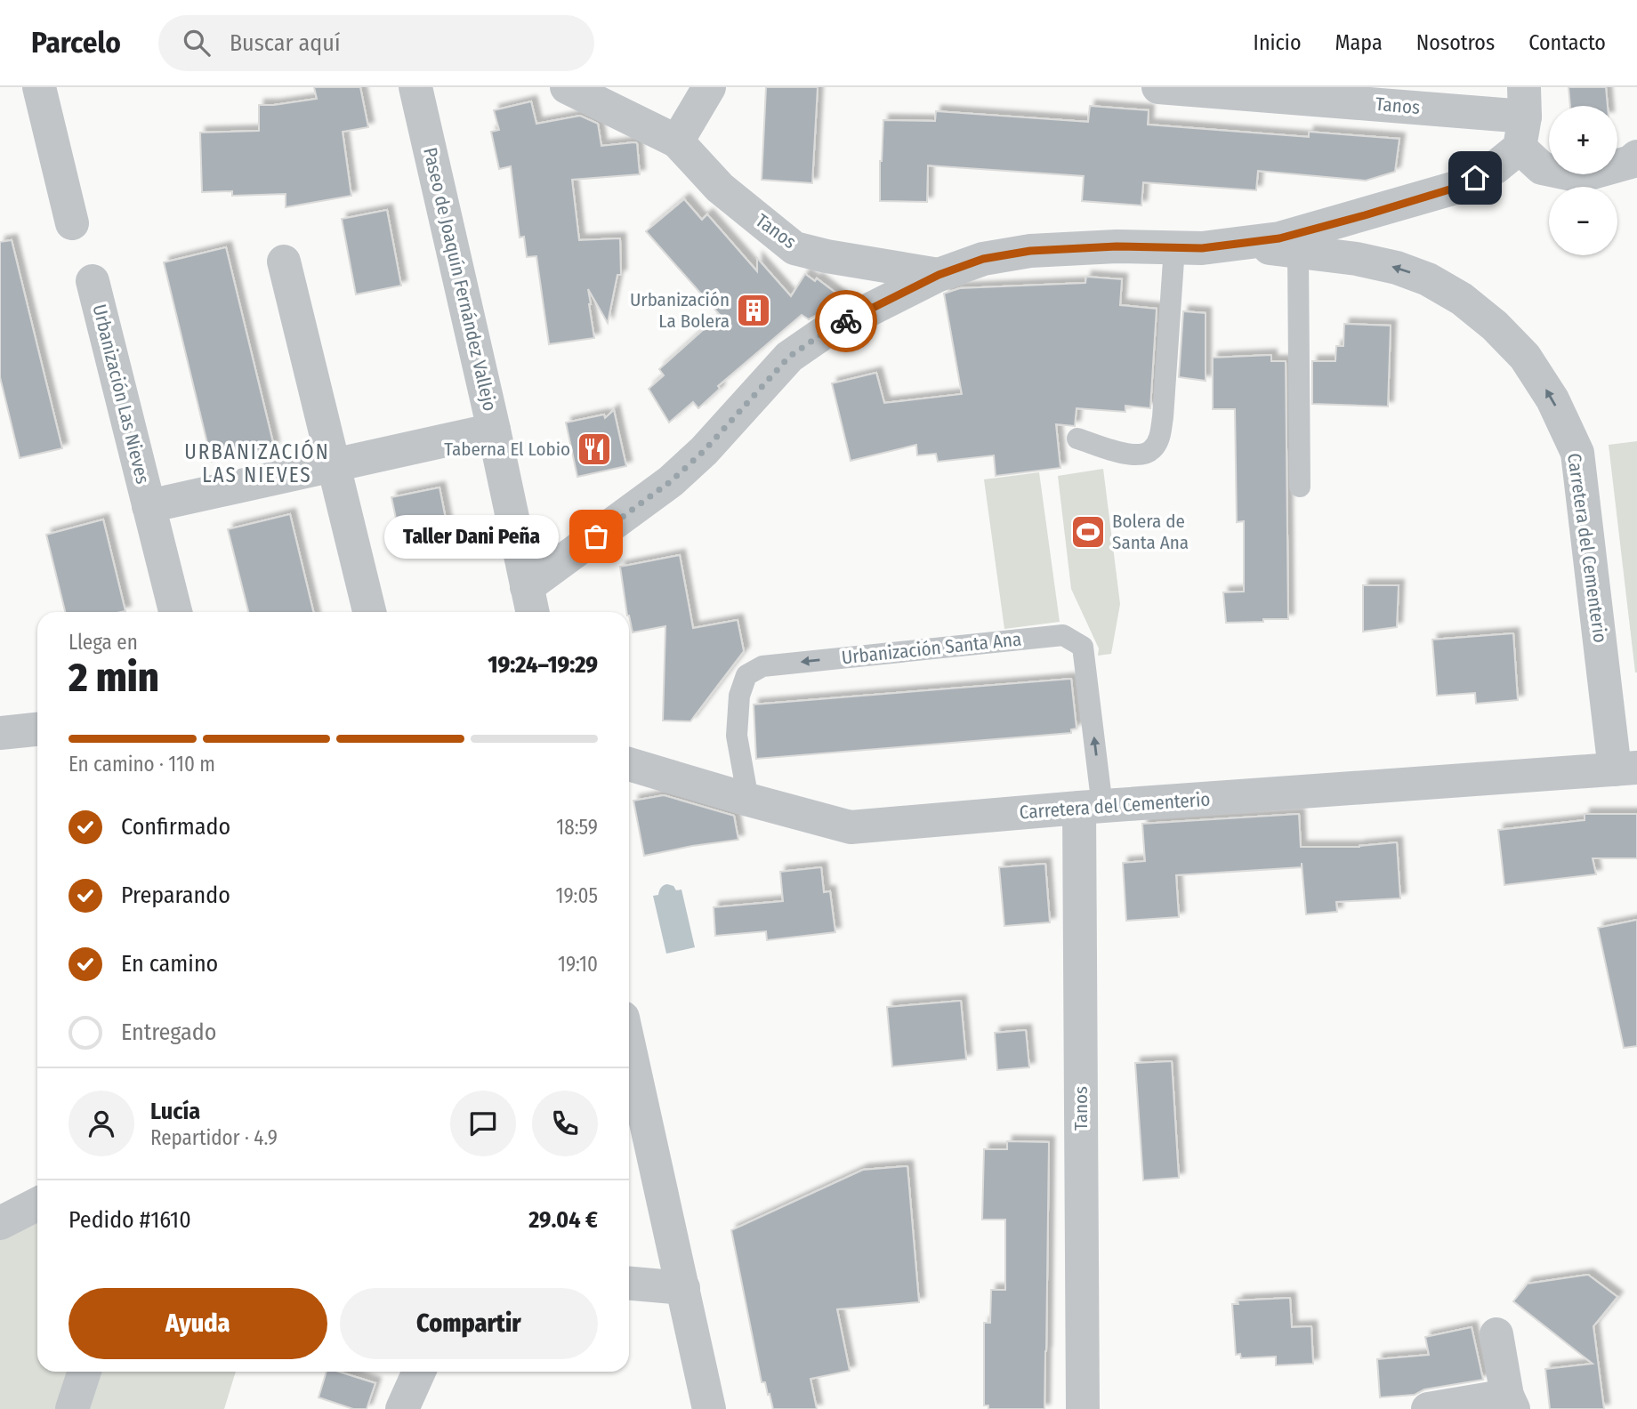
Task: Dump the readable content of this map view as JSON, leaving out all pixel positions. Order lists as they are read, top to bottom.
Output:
{
  "streets": {
    "street": [
      "Tanos",
      "Paseo de Joaquín Fernández Vallejo",
      "Urbanización Las Nieves",
      "Carretera del Cementerio"
    ],
    "lane": ["Urbanización Santa Ana"]
  },
  "crossings": [
    ["Tanos", "Paseo de Joaquín Fernández Vallejo"],
    ["Tanos", "Carretera del Cementerio"],
    ["Tanos", "Urbanización Santa Ana"],
    ["Paseo de Joaquín Fernández Vallejo", "Urbanización Las Nieves"],
    ["Carretera del Cementerio", "Urbanización Santa Ana"]
  ],
  "districts": ["URBANIZACIÓN LAS NIEVES"],
  "places": {
    "building": ["Urbanización La Bolera"],
    "restaurant": ["Taberna El Lobio"],
    "sports": ["Bolera de Santa Ana"],
    "other": ["Taller Dani Peña"]
  },
  "page": {
    "header": "Parcelo",
    "search": "Buscar aquí",
    "nav": [
      "Inicio",
      "Mapa",
      "Nosotros",
      "Contacto"
    ],
    "map_buttons": ["+", "−"],
    "bubble": "Taller Dani Peña",
    "heading": ["2 min", "Llega en", "19:24–19:29"],
    "panel": [
      "Lucía",
      "Repartidor · 4.9",
      "Pedido #1610",
      "29.04 €"
    ],
    "bar": "En camino · 110 m",
    "list": [
      ["Confirmado", "18:59"],
      ["Preparando", "19:05"],
      ["En camino", "19:10"],
      "Entregado"
    ],
    "buttons": ["Ayuda", "Compartir"]
  }
}
